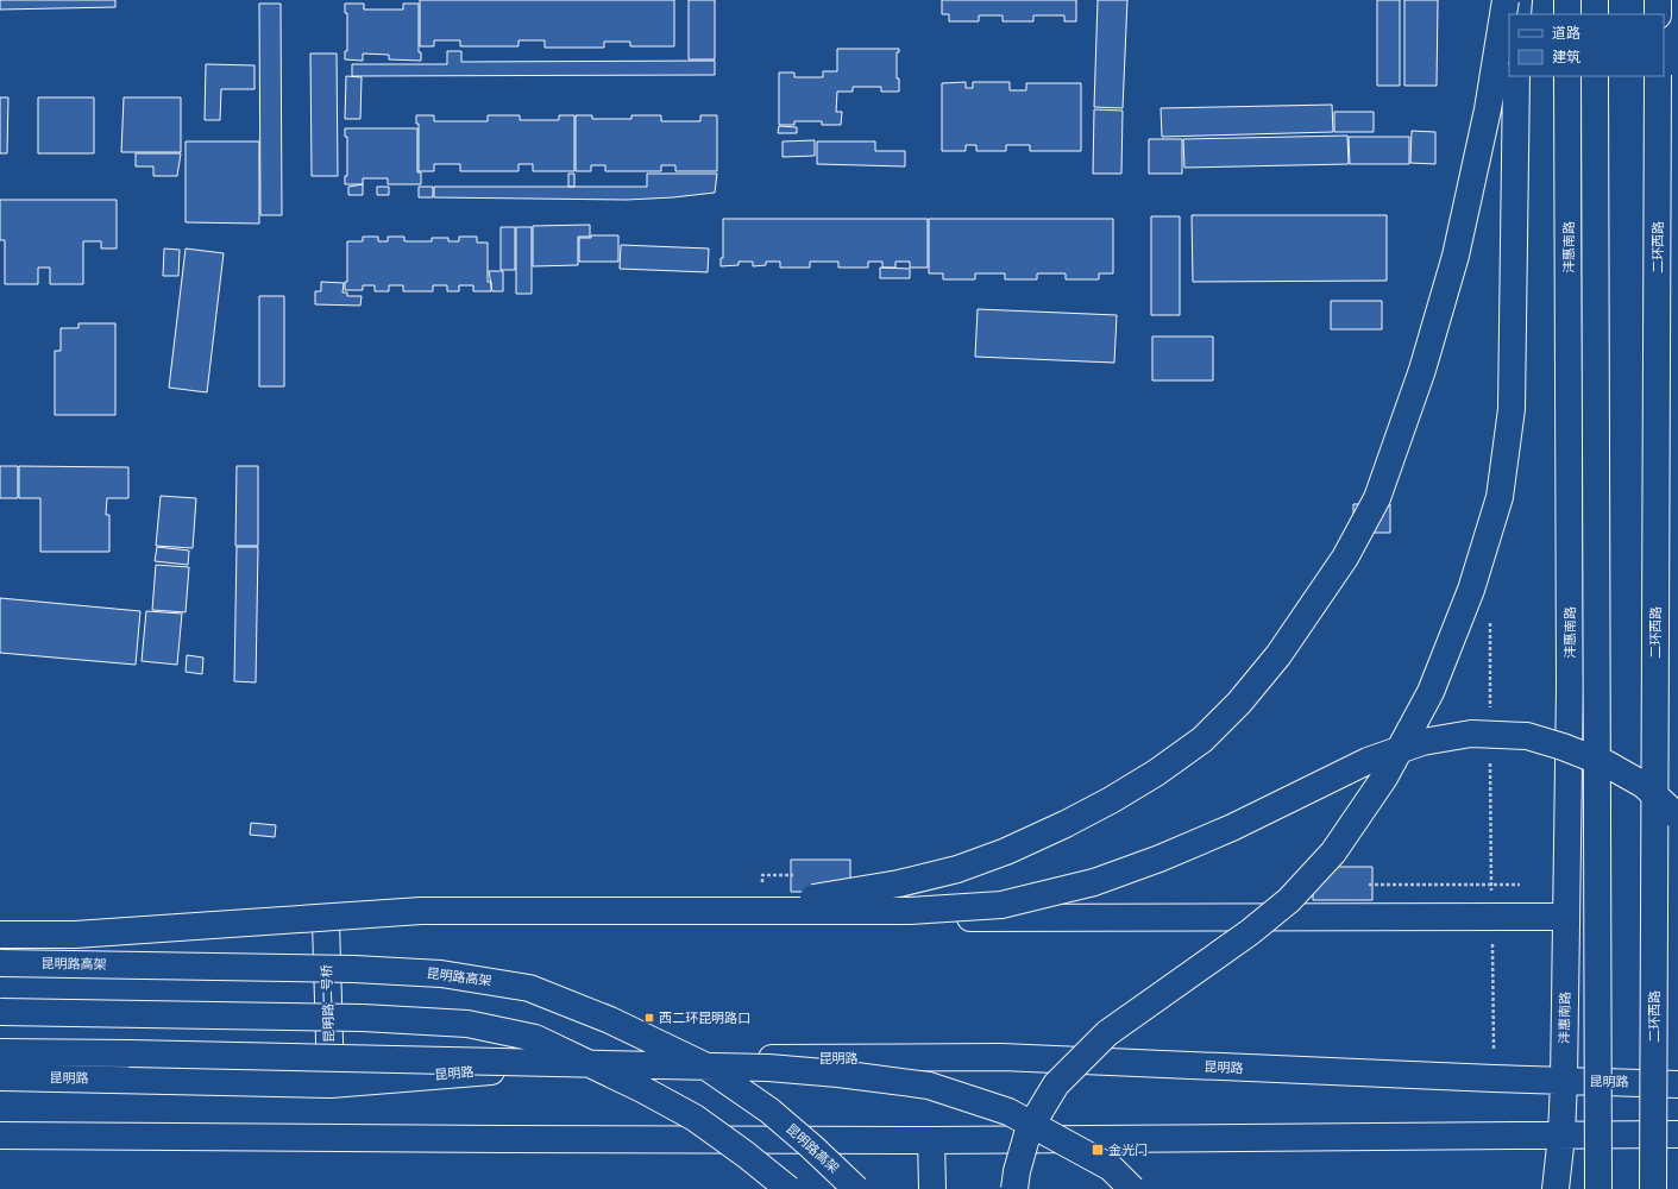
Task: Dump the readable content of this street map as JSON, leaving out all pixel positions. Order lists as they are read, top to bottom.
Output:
{
  "streets": {
    "main road": [
      "沣惠南路",
      "二环西路",
      "昆明路高架",
      "昆明路二号桥",
      "昆明路"
    ]
  },
  "crossings": [
    ["沣惠南路", "昆明路"],
    ["昆明路二号桥", "昆明路"]
  ],
  "places": {
    "transit": ["西二环昆明路口", "金光门"]
  },
  "legend": ["道路", "建筑"]
}
